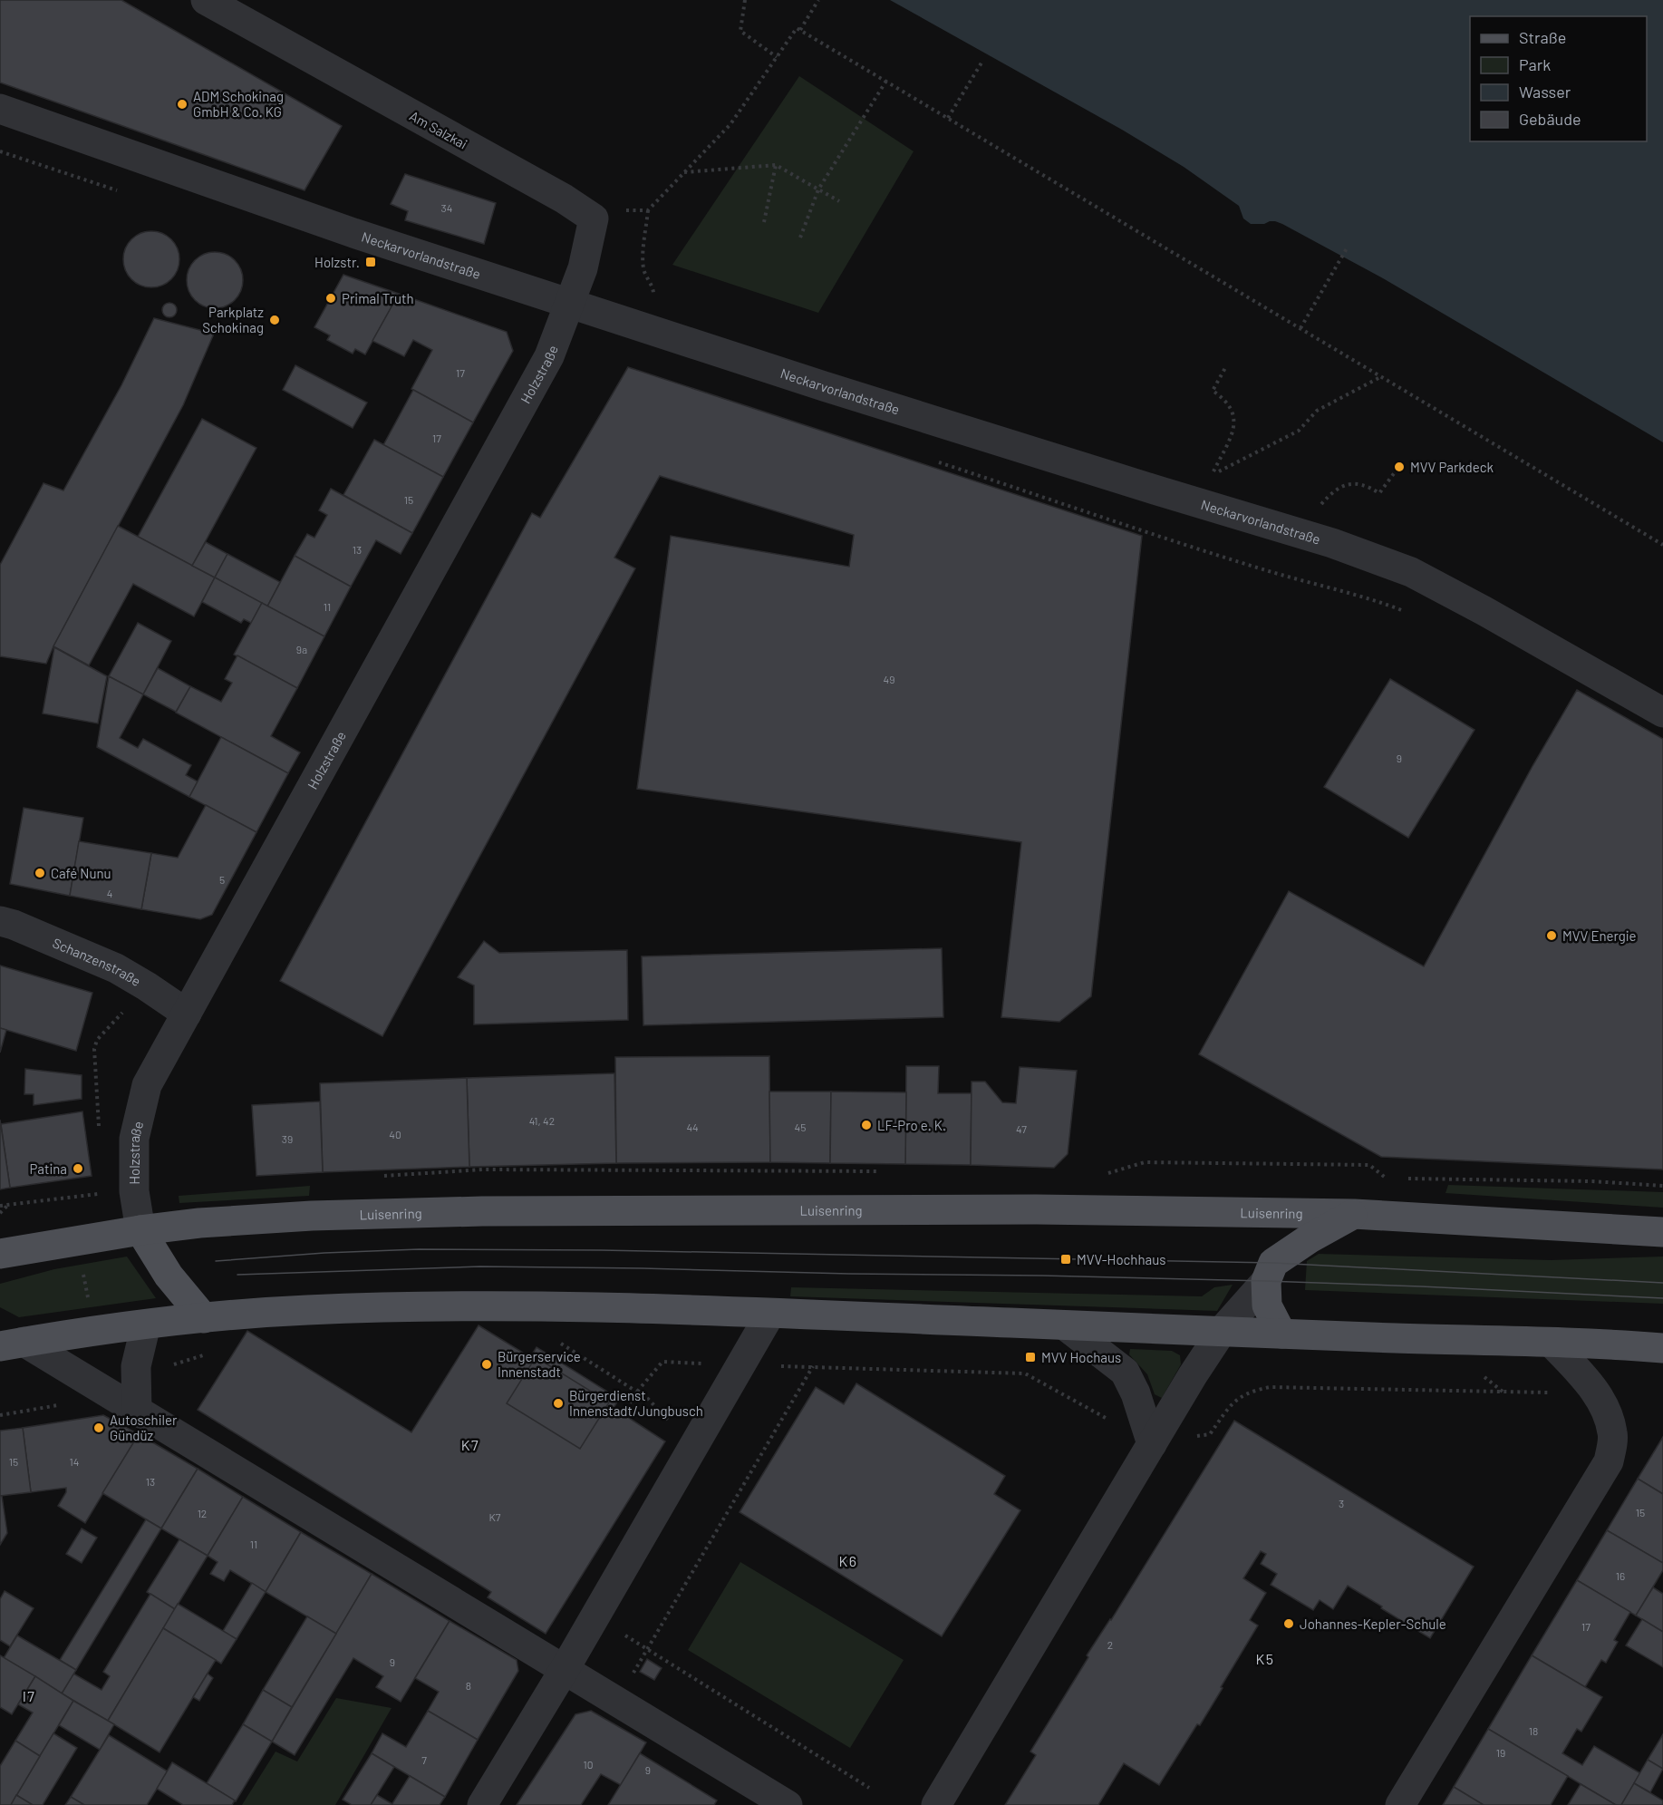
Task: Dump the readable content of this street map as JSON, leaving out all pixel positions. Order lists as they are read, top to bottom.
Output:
{
  "streets": {
    "main road": ["Luisenring"],
    "street": [
      "Am Salzkai",
      "Neckarvorlandstraße",
      "Holzstraße",
      "Schanzenstraße"
    ]
  },
  "crossings": [
    ["Neckarvorlandstraße", "Holzstraße"],
    ["Holzstraße", "Schanzenstraße"],
    ["Holzstraße", "Luisenring"]
  ],
  "districts": [
    "K7",
    "K6",
    "K5",
    "I7"
  ],
  "places": {
    "other": [
      "ADM Schokinag GmbH & Co. KG",
      "Primal Truth",
      "Parkplatz Schokinag",
      "MVV Parkdeck",
      "Café Nunu",
      "MVV Energie",
      "LF-Pro e. K.",
      "Patina",
      "Bürgerservice Innenstadt",
      "Bürgerdienst Innenstadt/Jungbusch",
      "Autoschiler Gündüz",
      "Johannes-Kepler-Schule"
    ],
    "transit": ["Holzstr.", "MVV-Hochhaus", "MVV Hochaus"]
  },
  "house_numbers": [
    "34",
    "17",
    "17",
    "15",
    "13",
    "11",
    "9a",
    "49",
    "9",
    "5",
    "4",
    "41, 42",
    "44",
    "45",
    "47",
    "40",
    "39",
    "15",
    "14",
    "13",
    "3",
    "15",
    "12",
    "K7",
    "11",
    "16",
    "17",
    "2",
    "9",
    "8",
    "18",
    "19",
    "7",
    "10",
    "9"
  ],
  "legend": [
    "Straße",
    "Park",
    "Wasser",
    "Gebäude"
  ]
}
